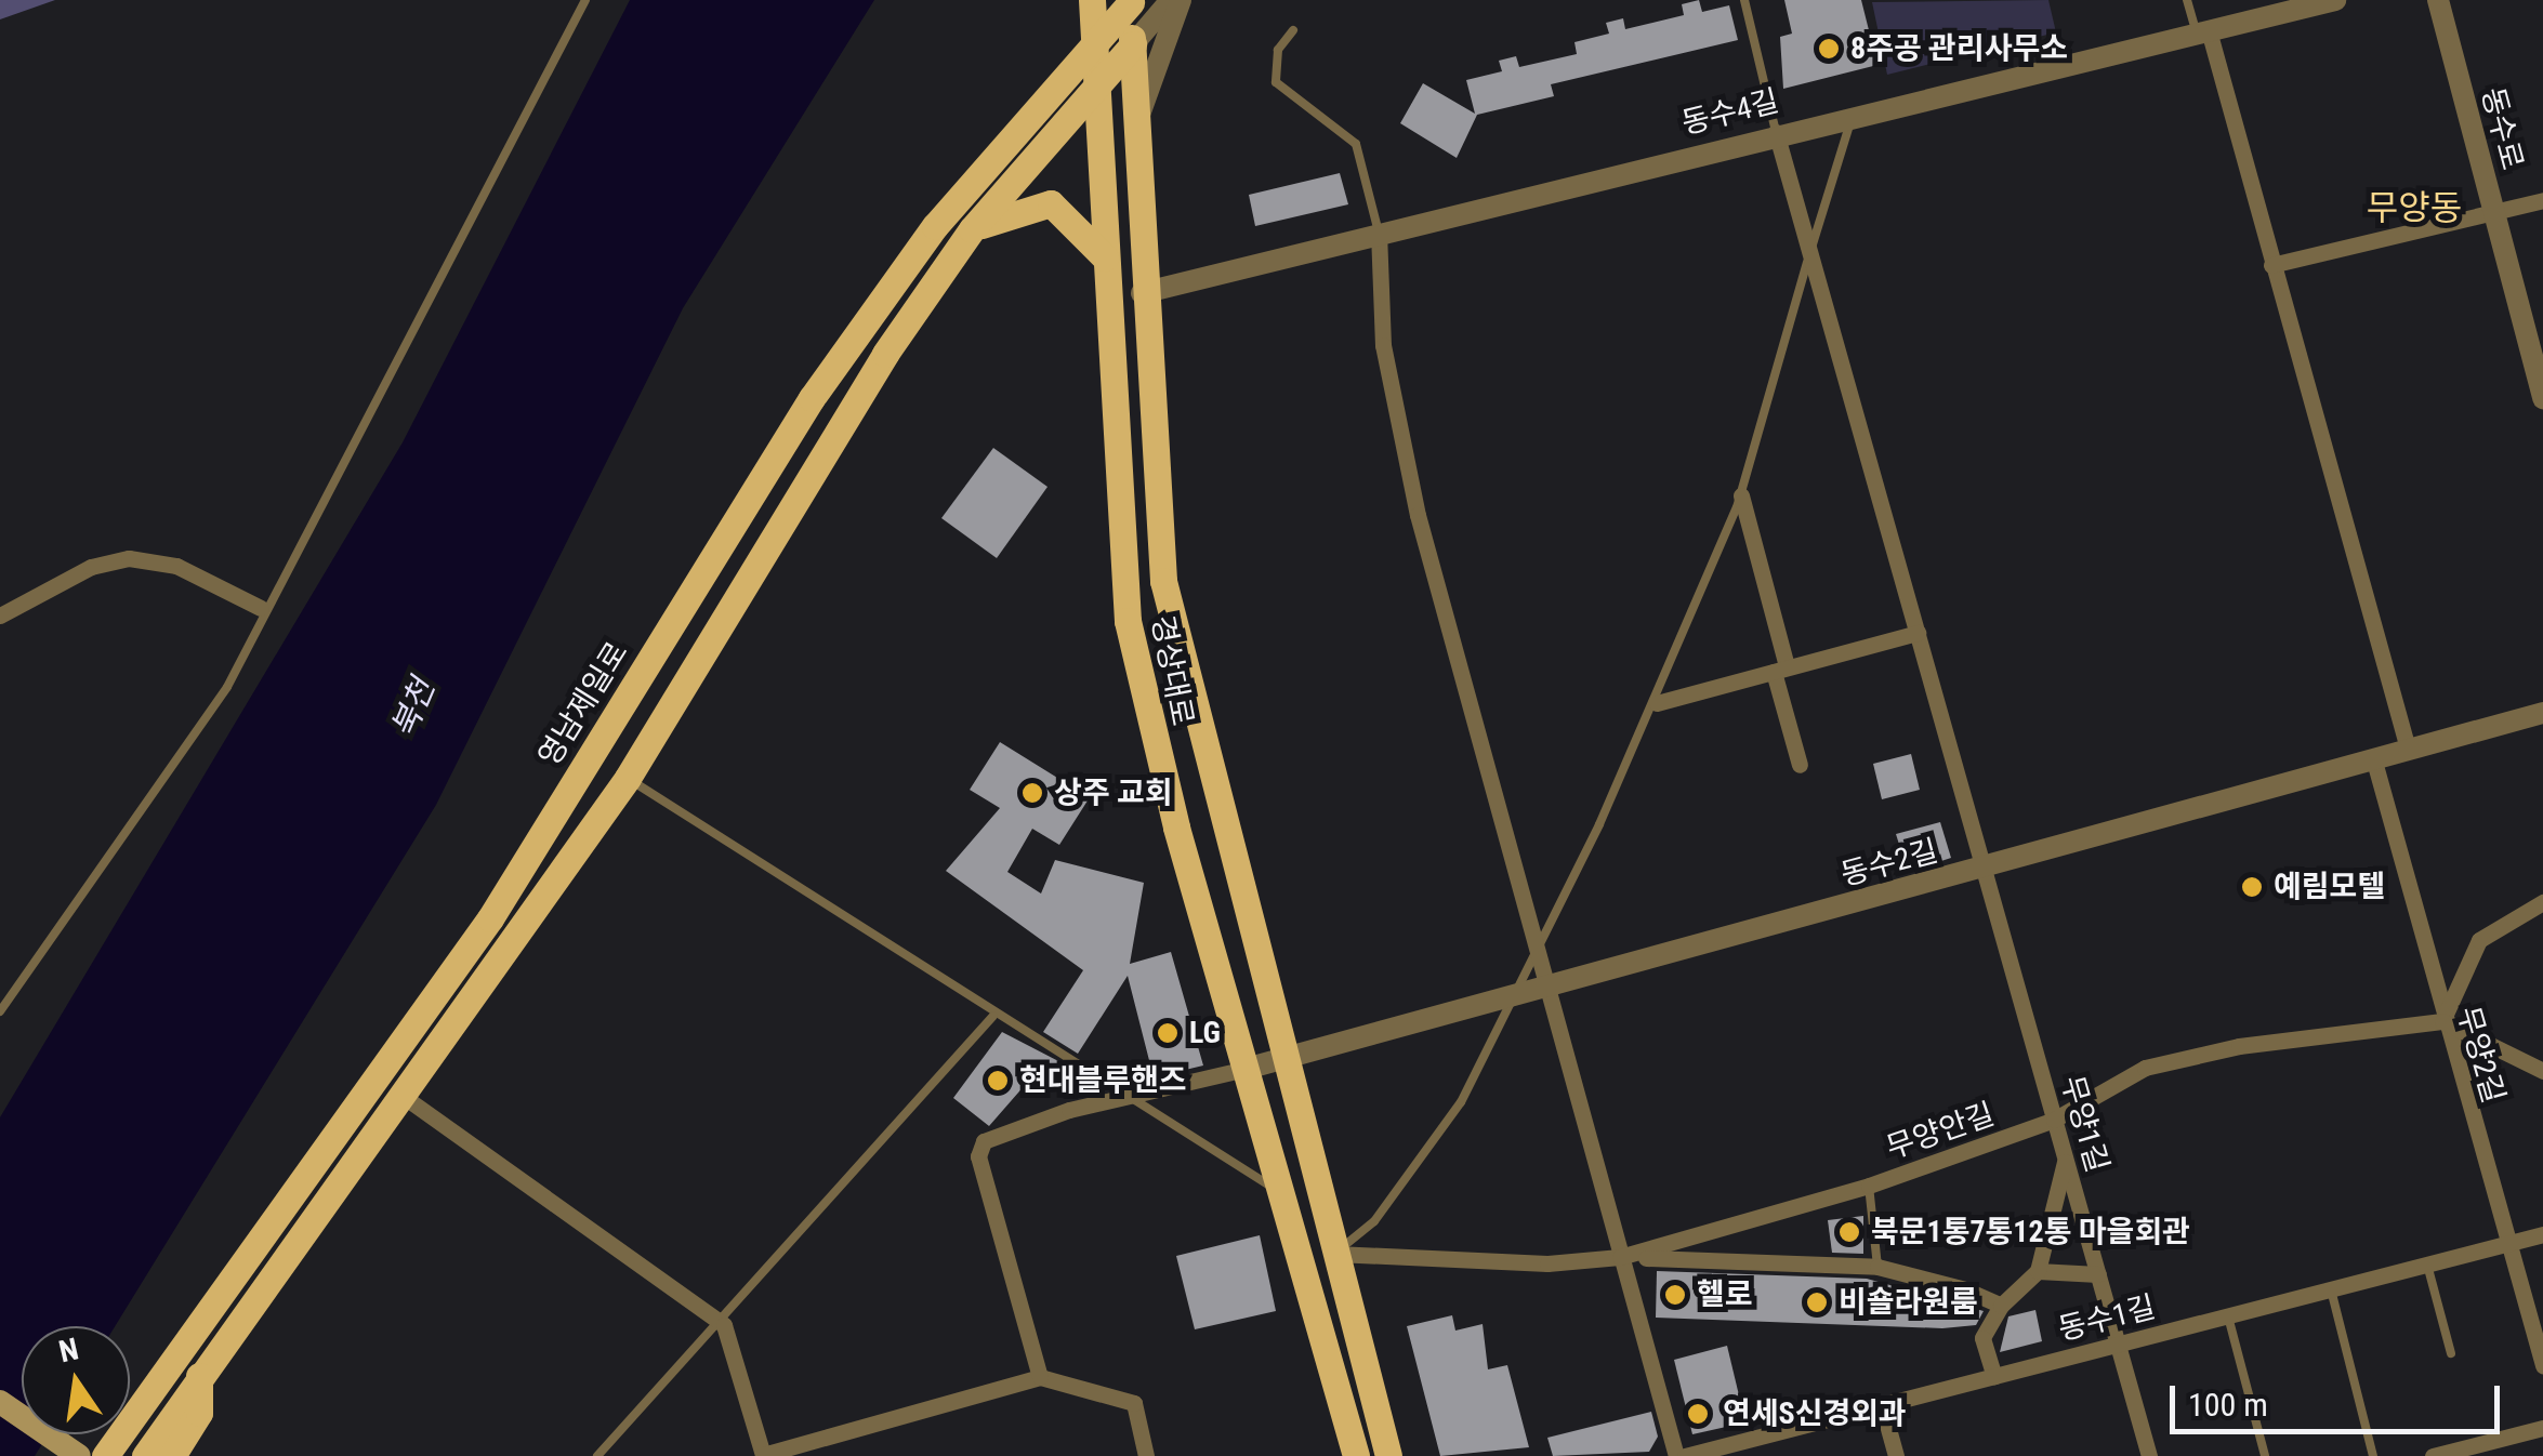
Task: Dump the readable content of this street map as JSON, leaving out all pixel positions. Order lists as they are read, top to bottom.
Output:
{
  "streets": {
    "main road": ["경상대로", "영남제일로"],
    "street": [
      "동수4길",
      "동수로",
      "동수2길",
      "무양2길",
      "무양1길",
      "무양안길",
      "동수1길"
    ]
  },
  "crossings": [
    ["동수4길", "경상대로"],
    ["동수4길", "무양1길"],
    ["경상대로", "영남제일로"],
    ["경상대로", "동수2길"],
    ["경상대로", "무양안길"],
    ["동수2길", "무양2길"],
    ["동수2길", "무양1길"],
    ["무양2길", "무양안길"],
    ["무양2길", "동수1길"],
    ["무양1길", "무양안길"],
    ["무양1길", "동수1길"]
  ],
  "districts": ["무양동"],
  "water": ["북천"],
  "places": [
    "8주공 관리사무소",
    "상주 교회",
    "예림모텔",
    "LG",
    "현대블루핸즈",
    "북문1통7통12통 마을회관",
    "헬로",
    "비숄라원룸",
    "연세S신경외과"
  ],
  "scale_bar": "100 m",
  "north": "top"
}
